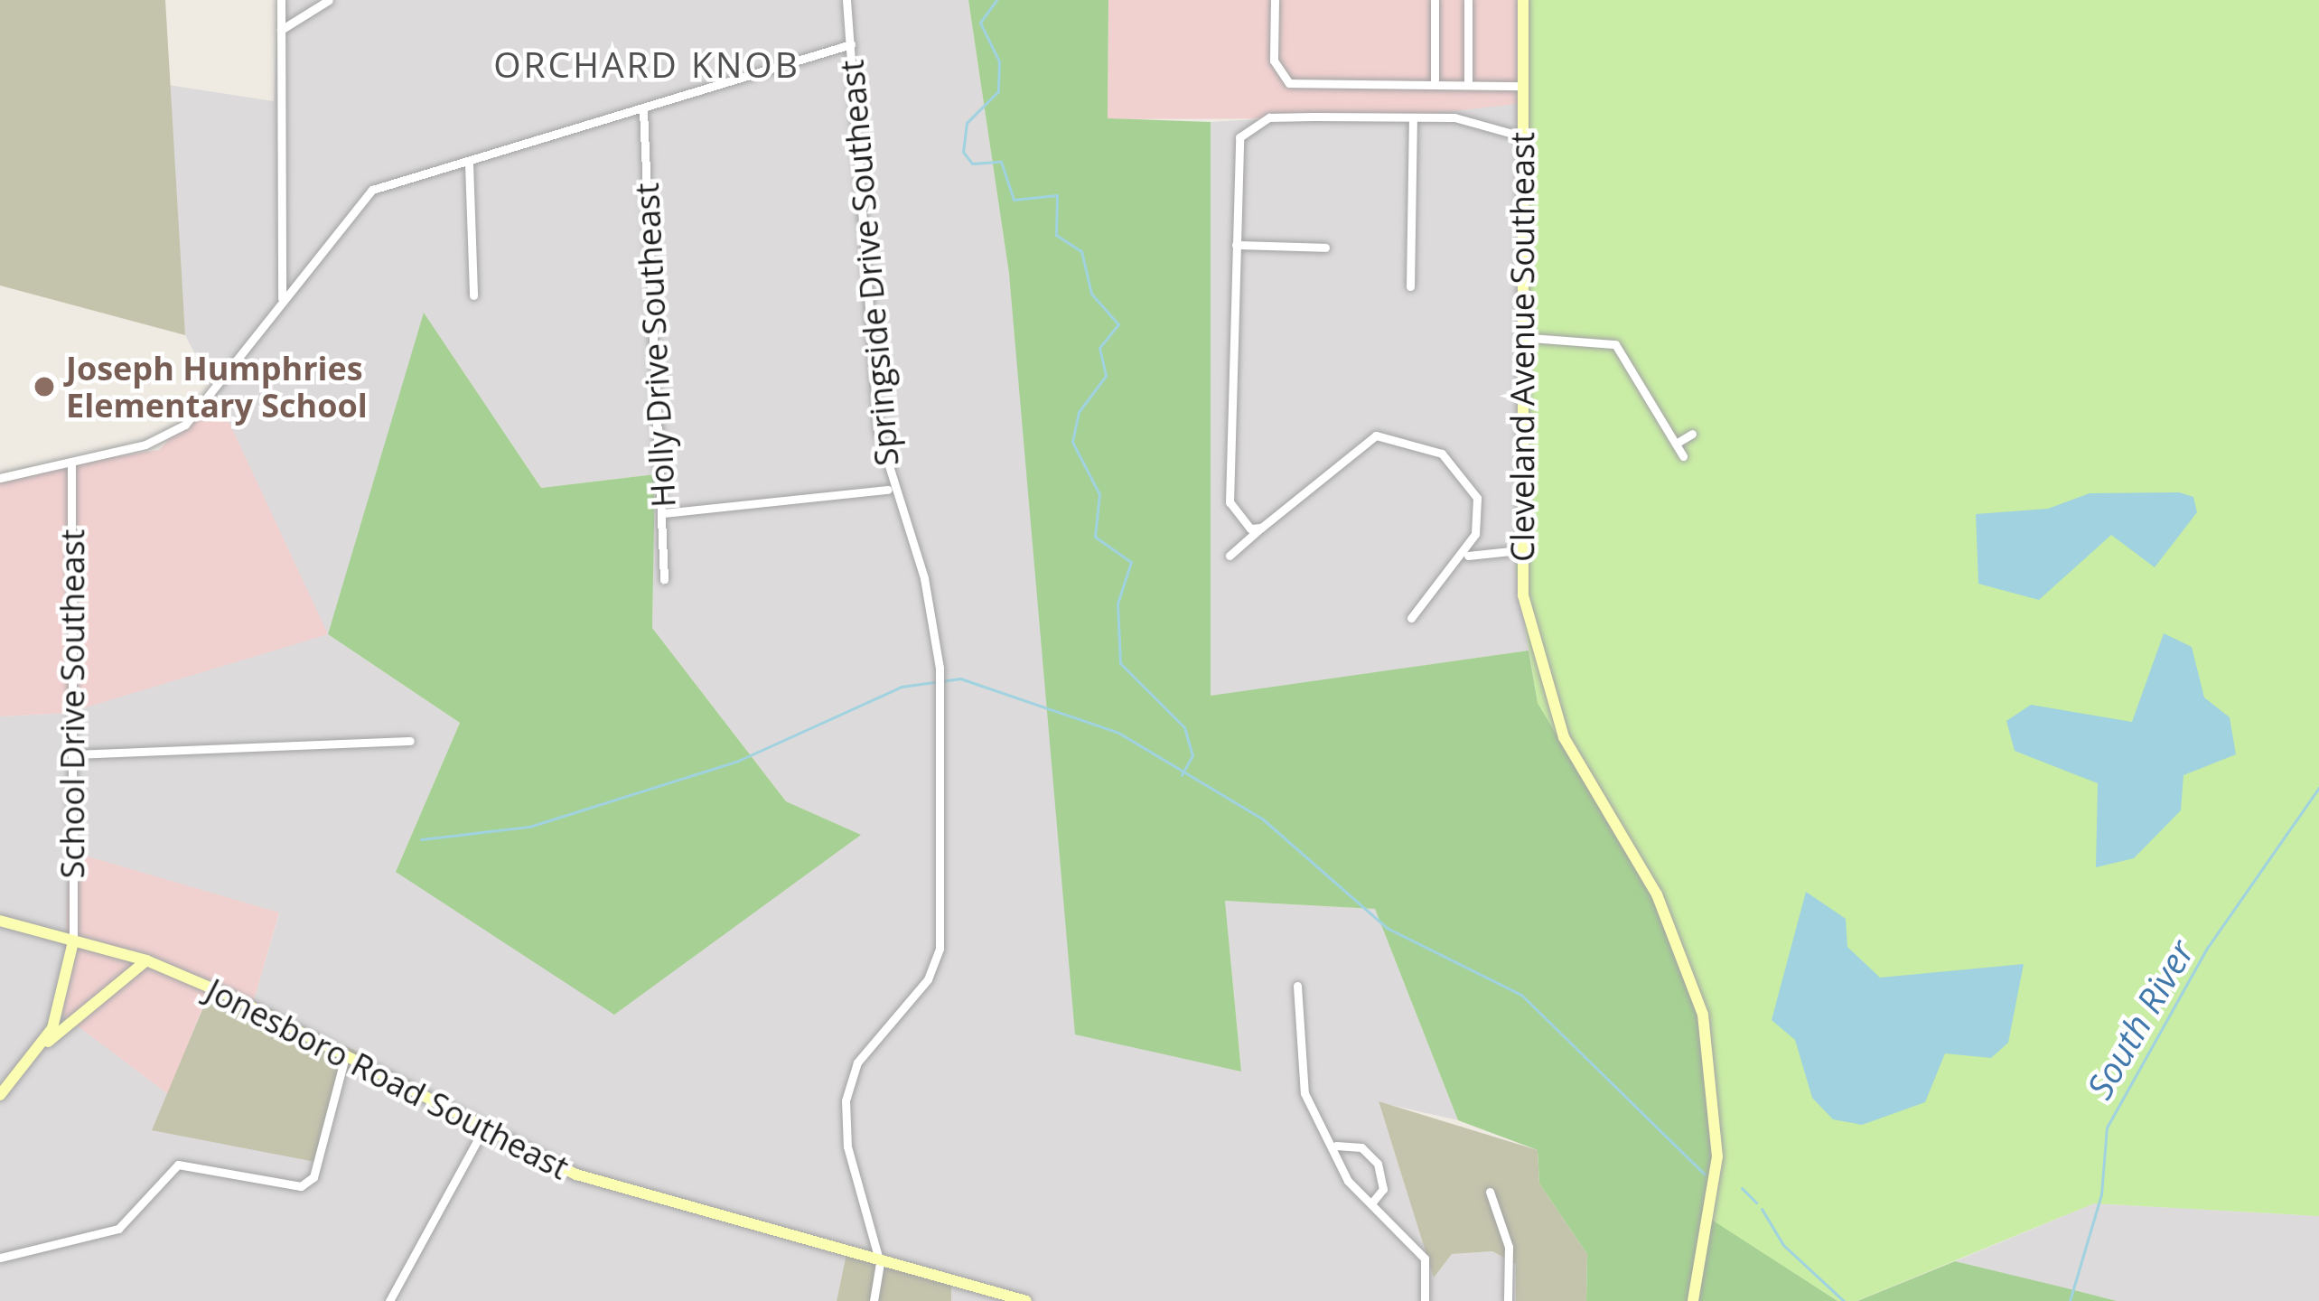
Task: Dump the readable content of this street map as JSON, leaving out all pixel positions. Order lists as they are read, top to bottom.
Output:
{
  "streets": {
    "main road": ["Cleveland Avenue Southeast", "Jonesboro Road Southeast"],
    "street": ["Springside Drive Southeast", "Holly Drive Southeast", "School Drive Southeast"]
  },
  "crossings": [
    ["Springside Drive Southeast", "Jonesboro Road Southeast"],
    ["School Drive Southeast", "Jonesboro Road Southeast"]
  ],
  "districts": ["ORCHARD KNOB"],
  "water": ["South River"],
  "places": ["Joseph Humphries Elementary School"]
}
